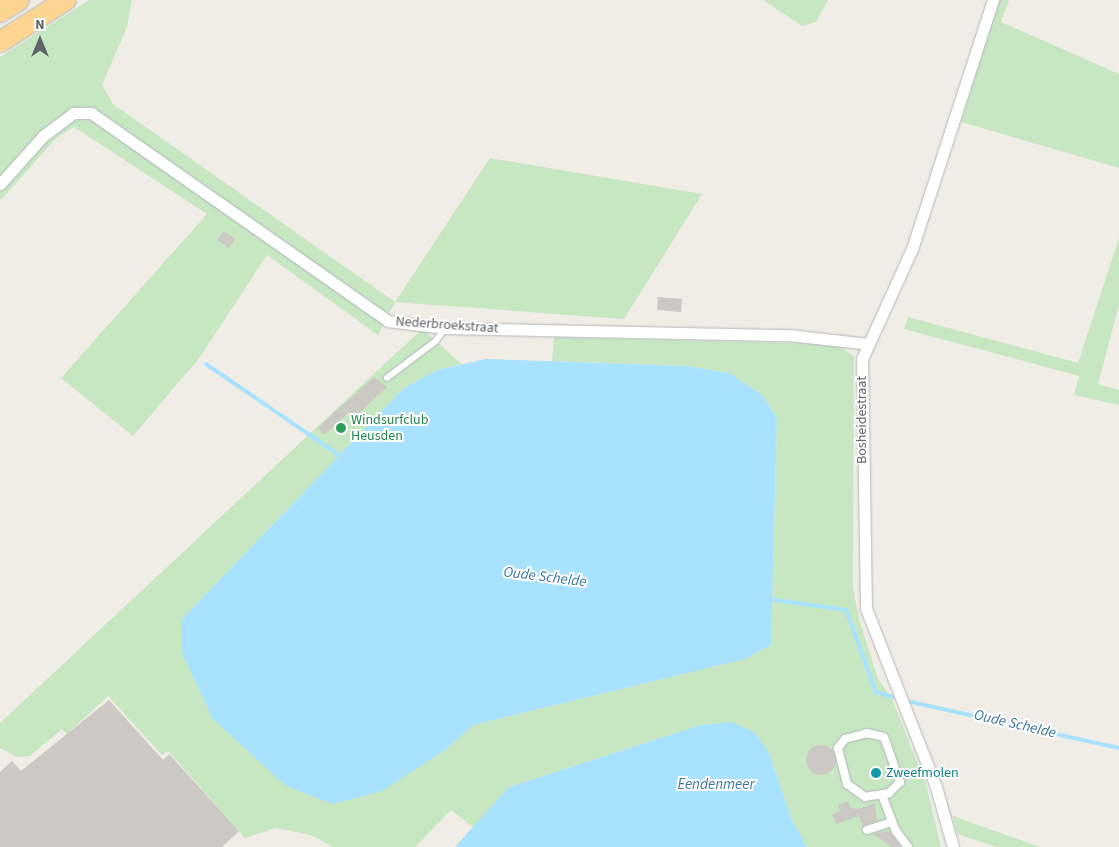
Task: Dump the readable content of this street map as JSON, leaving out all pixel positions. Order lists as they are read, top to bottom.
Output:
{
  "streets": {
    "street": ["Nederbroekstraat", "Bosheidestraat"]
  },
  "crossings": [
    ["Nederbroekstraat", "Bosheidestraat"]
  ],
  "water": ["Oude Schelde", "Eendenmeer"],
  "places": ["Windsurfclub Heusden", "Zweefmolen"],
  "north": "top"
}
